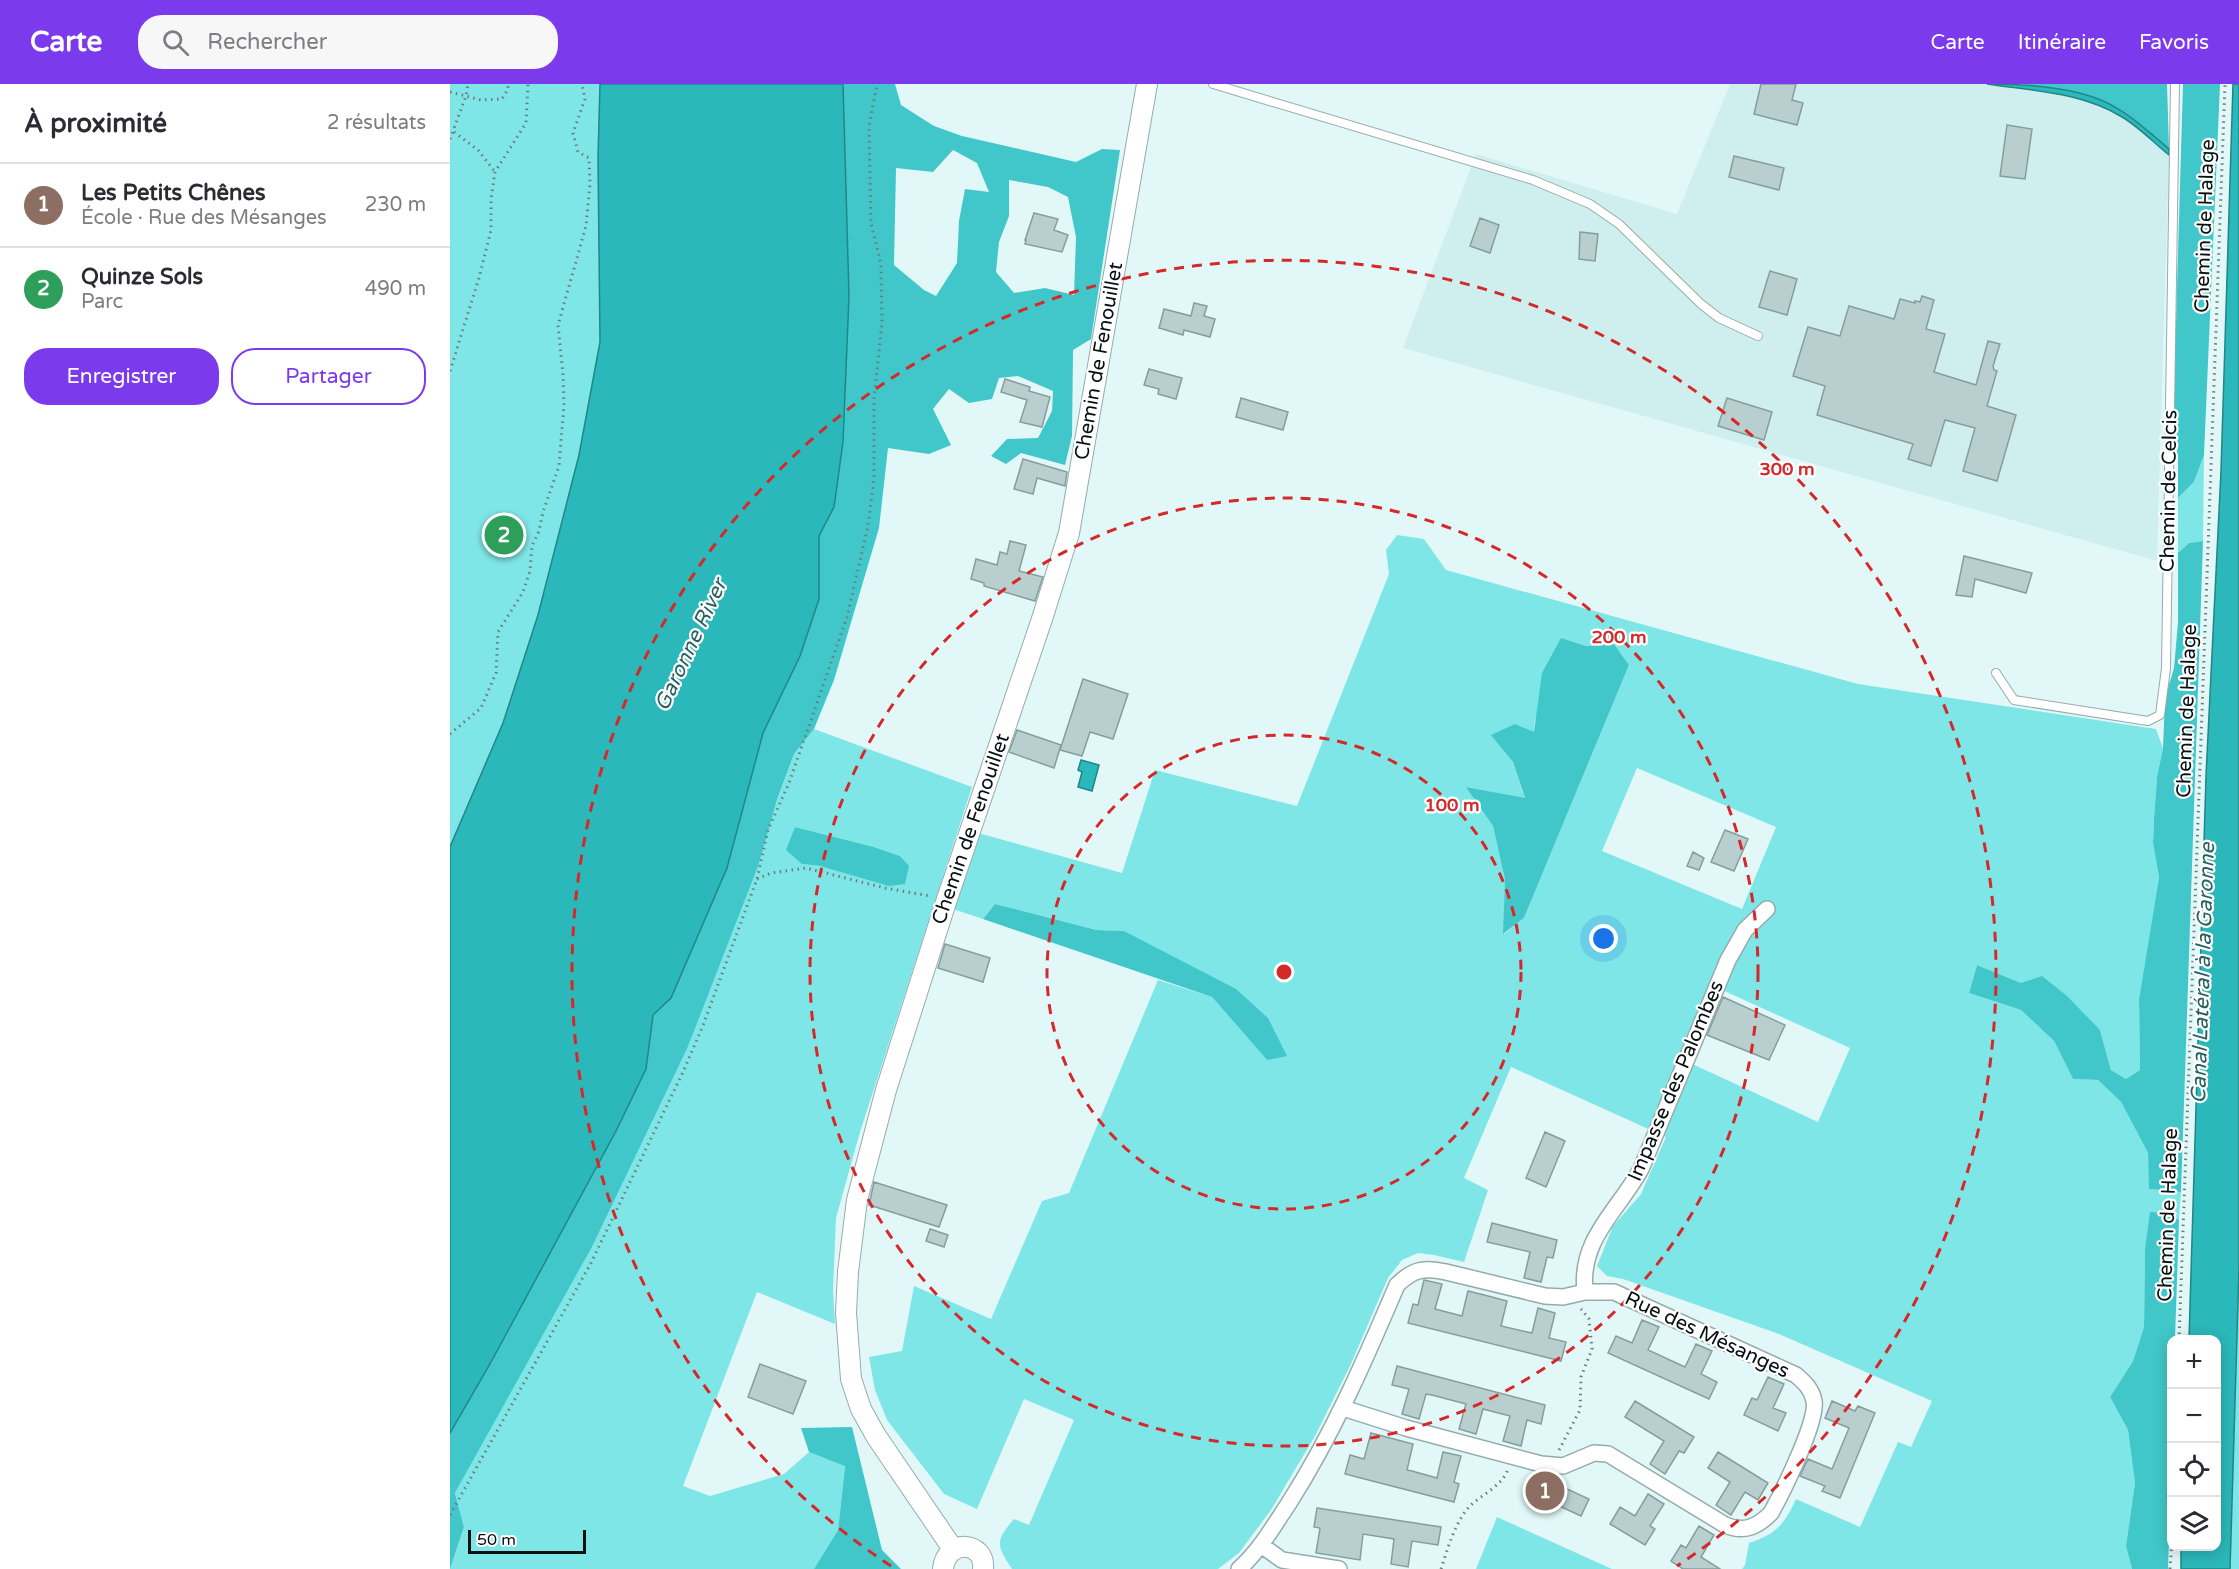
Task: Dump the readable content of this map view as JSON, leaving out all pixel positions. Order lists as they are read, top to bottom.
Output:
{
  "streets": {
    "street": ["Chemin de Fenouillet", "Impasse des Palombes", "Rue des Mésanges"],
    "lane": ["Chemin de Celcis"],
    "path": ["Chemin de Halage"]
  },
  "crossings": [
    ["Impasse des Palombes", "Rue des Mésanges"]
  ],
  "water": ["Garonne River", "Canal Latéral à la Garonne"],
  "scale_bar": "50 m",
  "page": {
    "header": "Carte",
    "search": "Rechercher",
    "nav": ["Carte", "Itinéraire", "Favoris"],
    "heading": ["À proximité", "2 résultats"],
    "list": [
      {
        "mark": "1",
        "name": "Les Petits Chênes",
        "note": "École · Rue des Mésanges",
        "value": "230 m"
      },
      {
        "mark": "2",
        "name": "Quinze Sols",
        "note": "Parc",
        "value": "490 m"
      }
    ],
    "buttons": ["Enregistrer", "Partager"],
    "pins": ["2", "1"],
    "map_buttons": ["+", "−"],
    "scale": "50 m"
  },
  "rings": ["300 m", "200 m", "100 m"]
}
